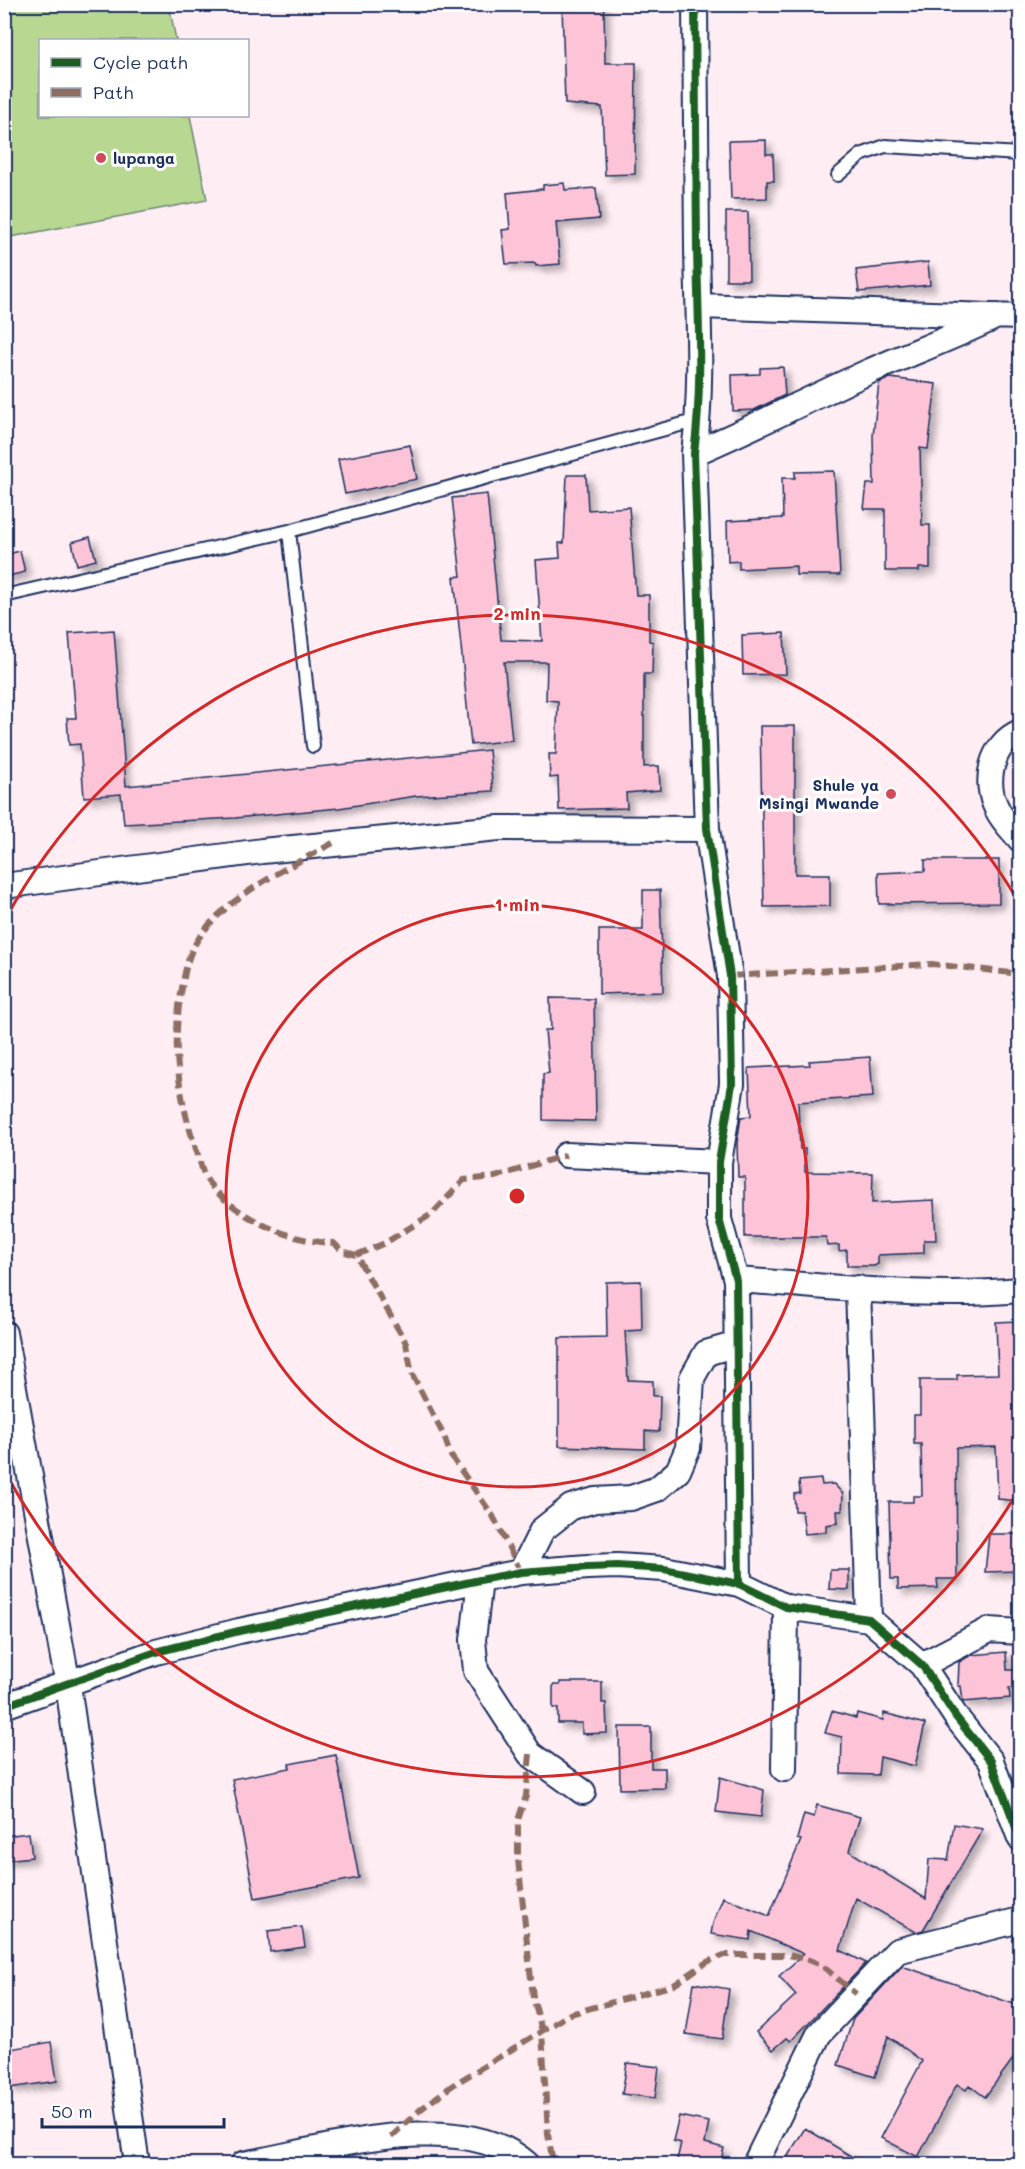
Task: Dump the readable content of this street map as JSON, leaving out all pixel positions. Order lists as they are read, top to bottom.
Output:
{
  "places": ["lupanga", "Shule ya Msingi Mwande"],
  "legend": ["Cycle path", "Path"],
  "scale_bar": "50 m",
  "rings": ["2 min", "1 min"]
}
